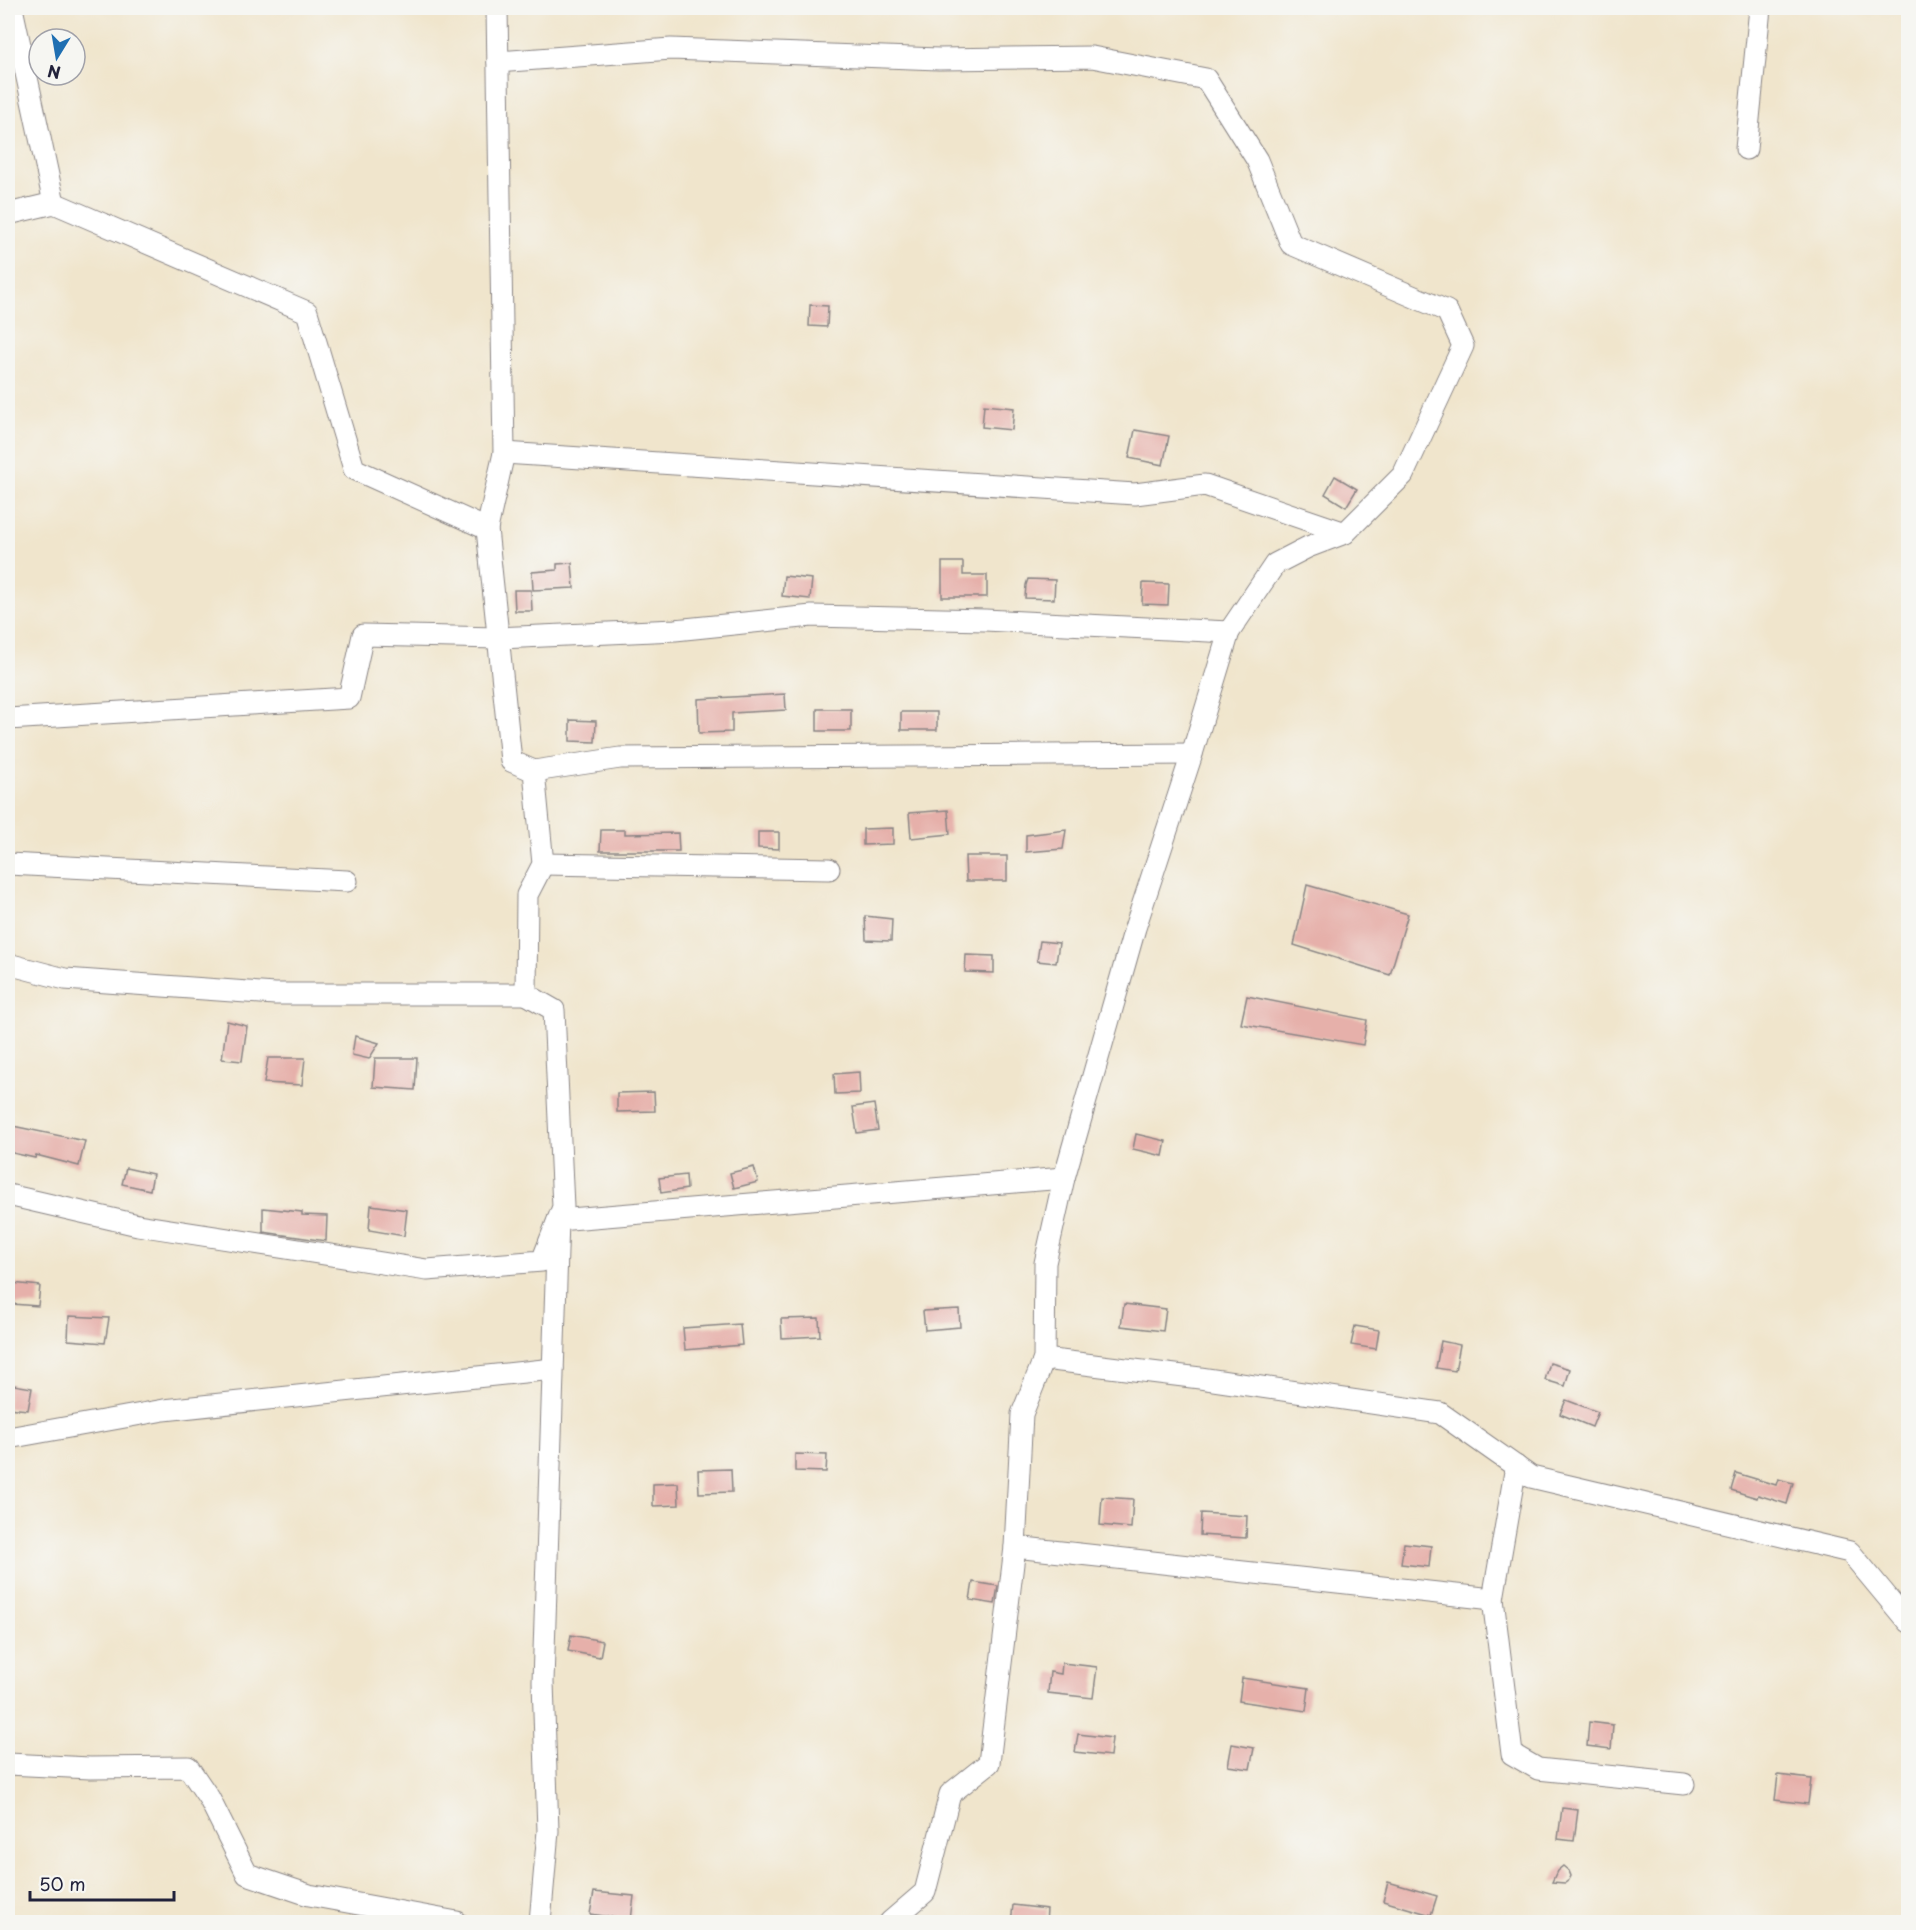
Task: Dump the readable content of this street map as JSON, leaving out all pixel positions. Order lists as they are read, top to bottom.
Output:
{
  "scale_bar": "50 m",
  "north": "bottom"
}
